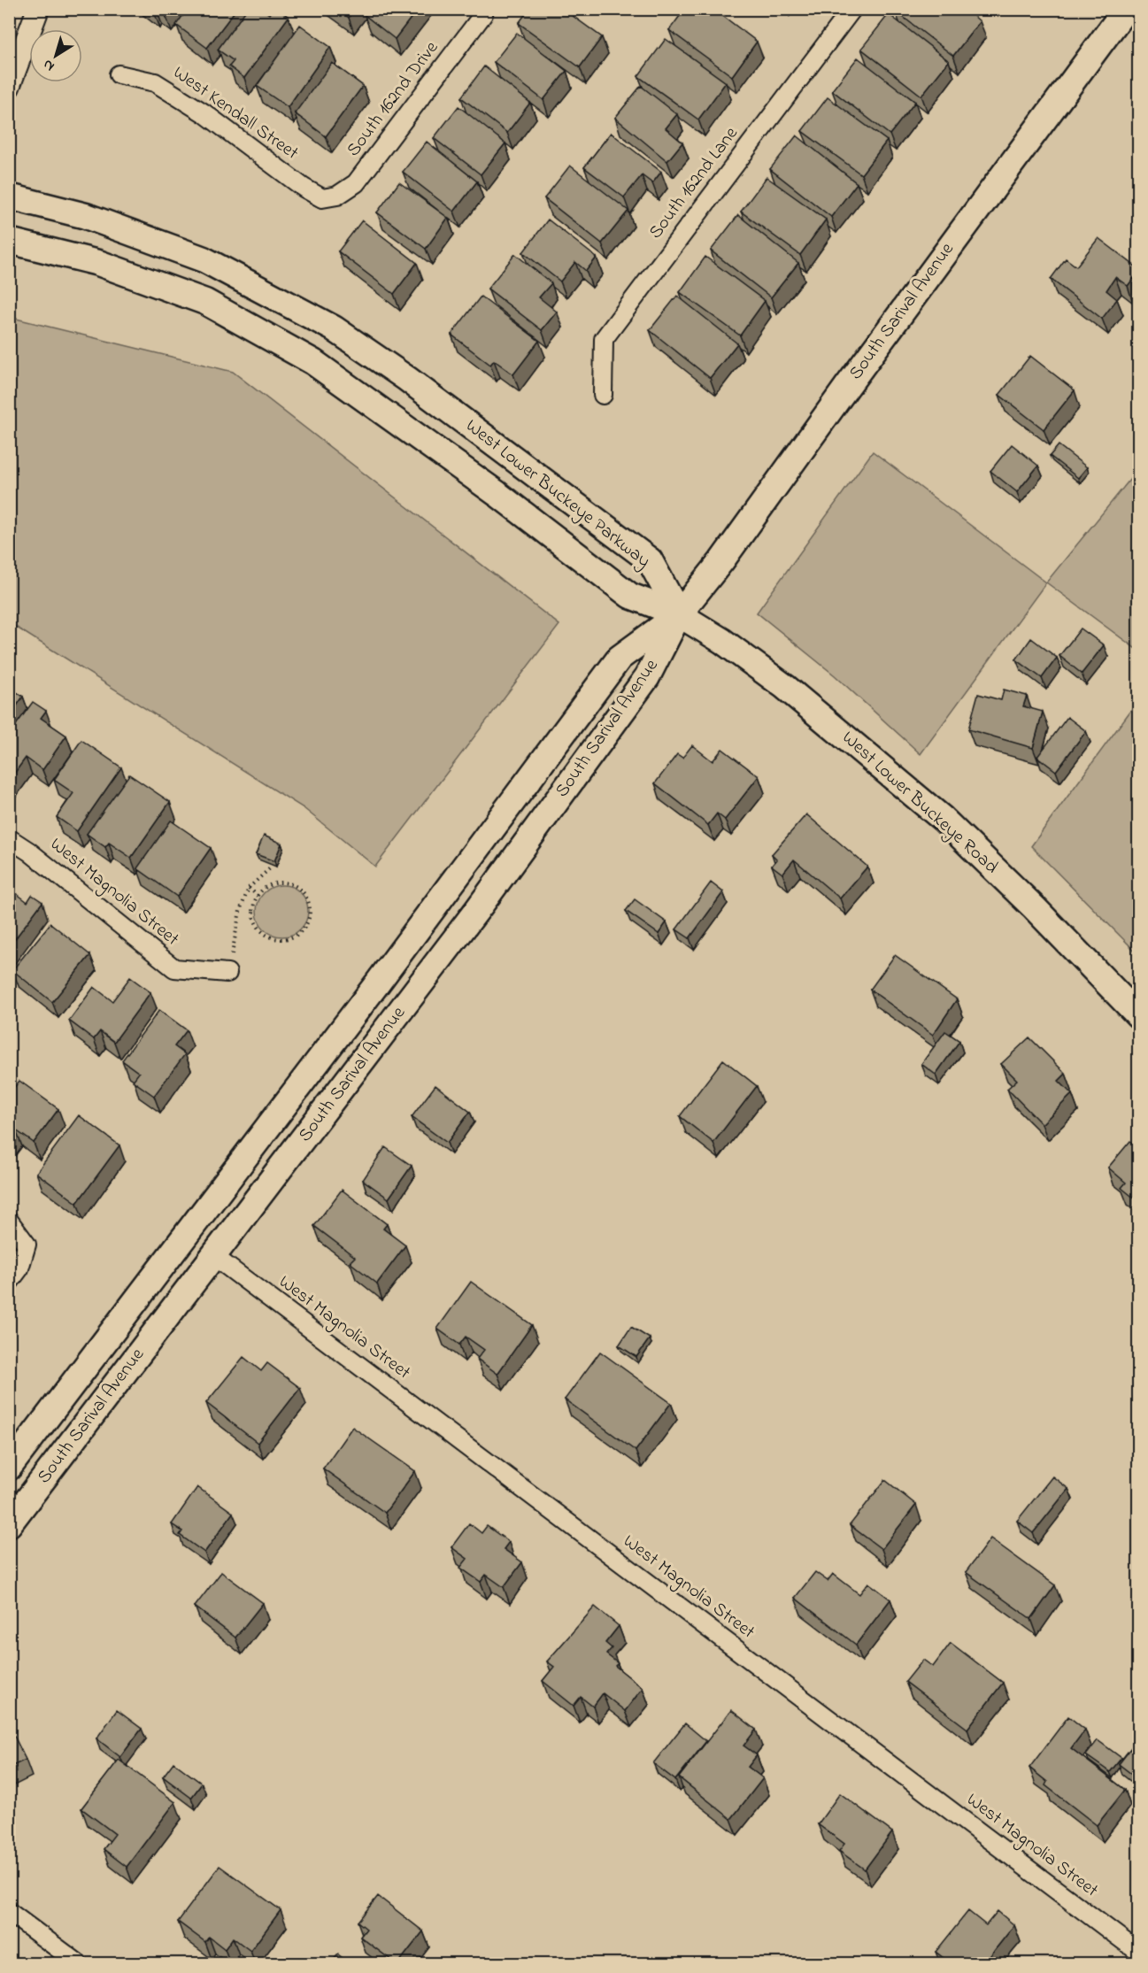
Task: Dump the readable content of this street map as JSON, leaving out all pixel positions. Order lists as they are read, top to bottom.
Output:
{
  "streets": {
    "main road": ["South Sarival Avenue", "West Lower Buckeye Parkway", "West Lower Buckeye Road"],
    "street": [
      "South 162nd Drive",
      "West Kendall Street",
      "South 162nd Lane",
      "West Magnolia Street"
    ]
  },
  "crossings": [
    ["South 162nd Drive", "West Kendall Street"],
    ["South Sarival Avenue", "West Lower Buckeye Parkway"],
    ["South Sarival Avenue", "West Lower Buckeye Road"],
    ["South Sarival Avenue", "West Magnolia Street"],
    ["West Lower Buckeye Parkway", "West Lower Buckeye Road"]
  ],
  "north": "bottom left"
}
